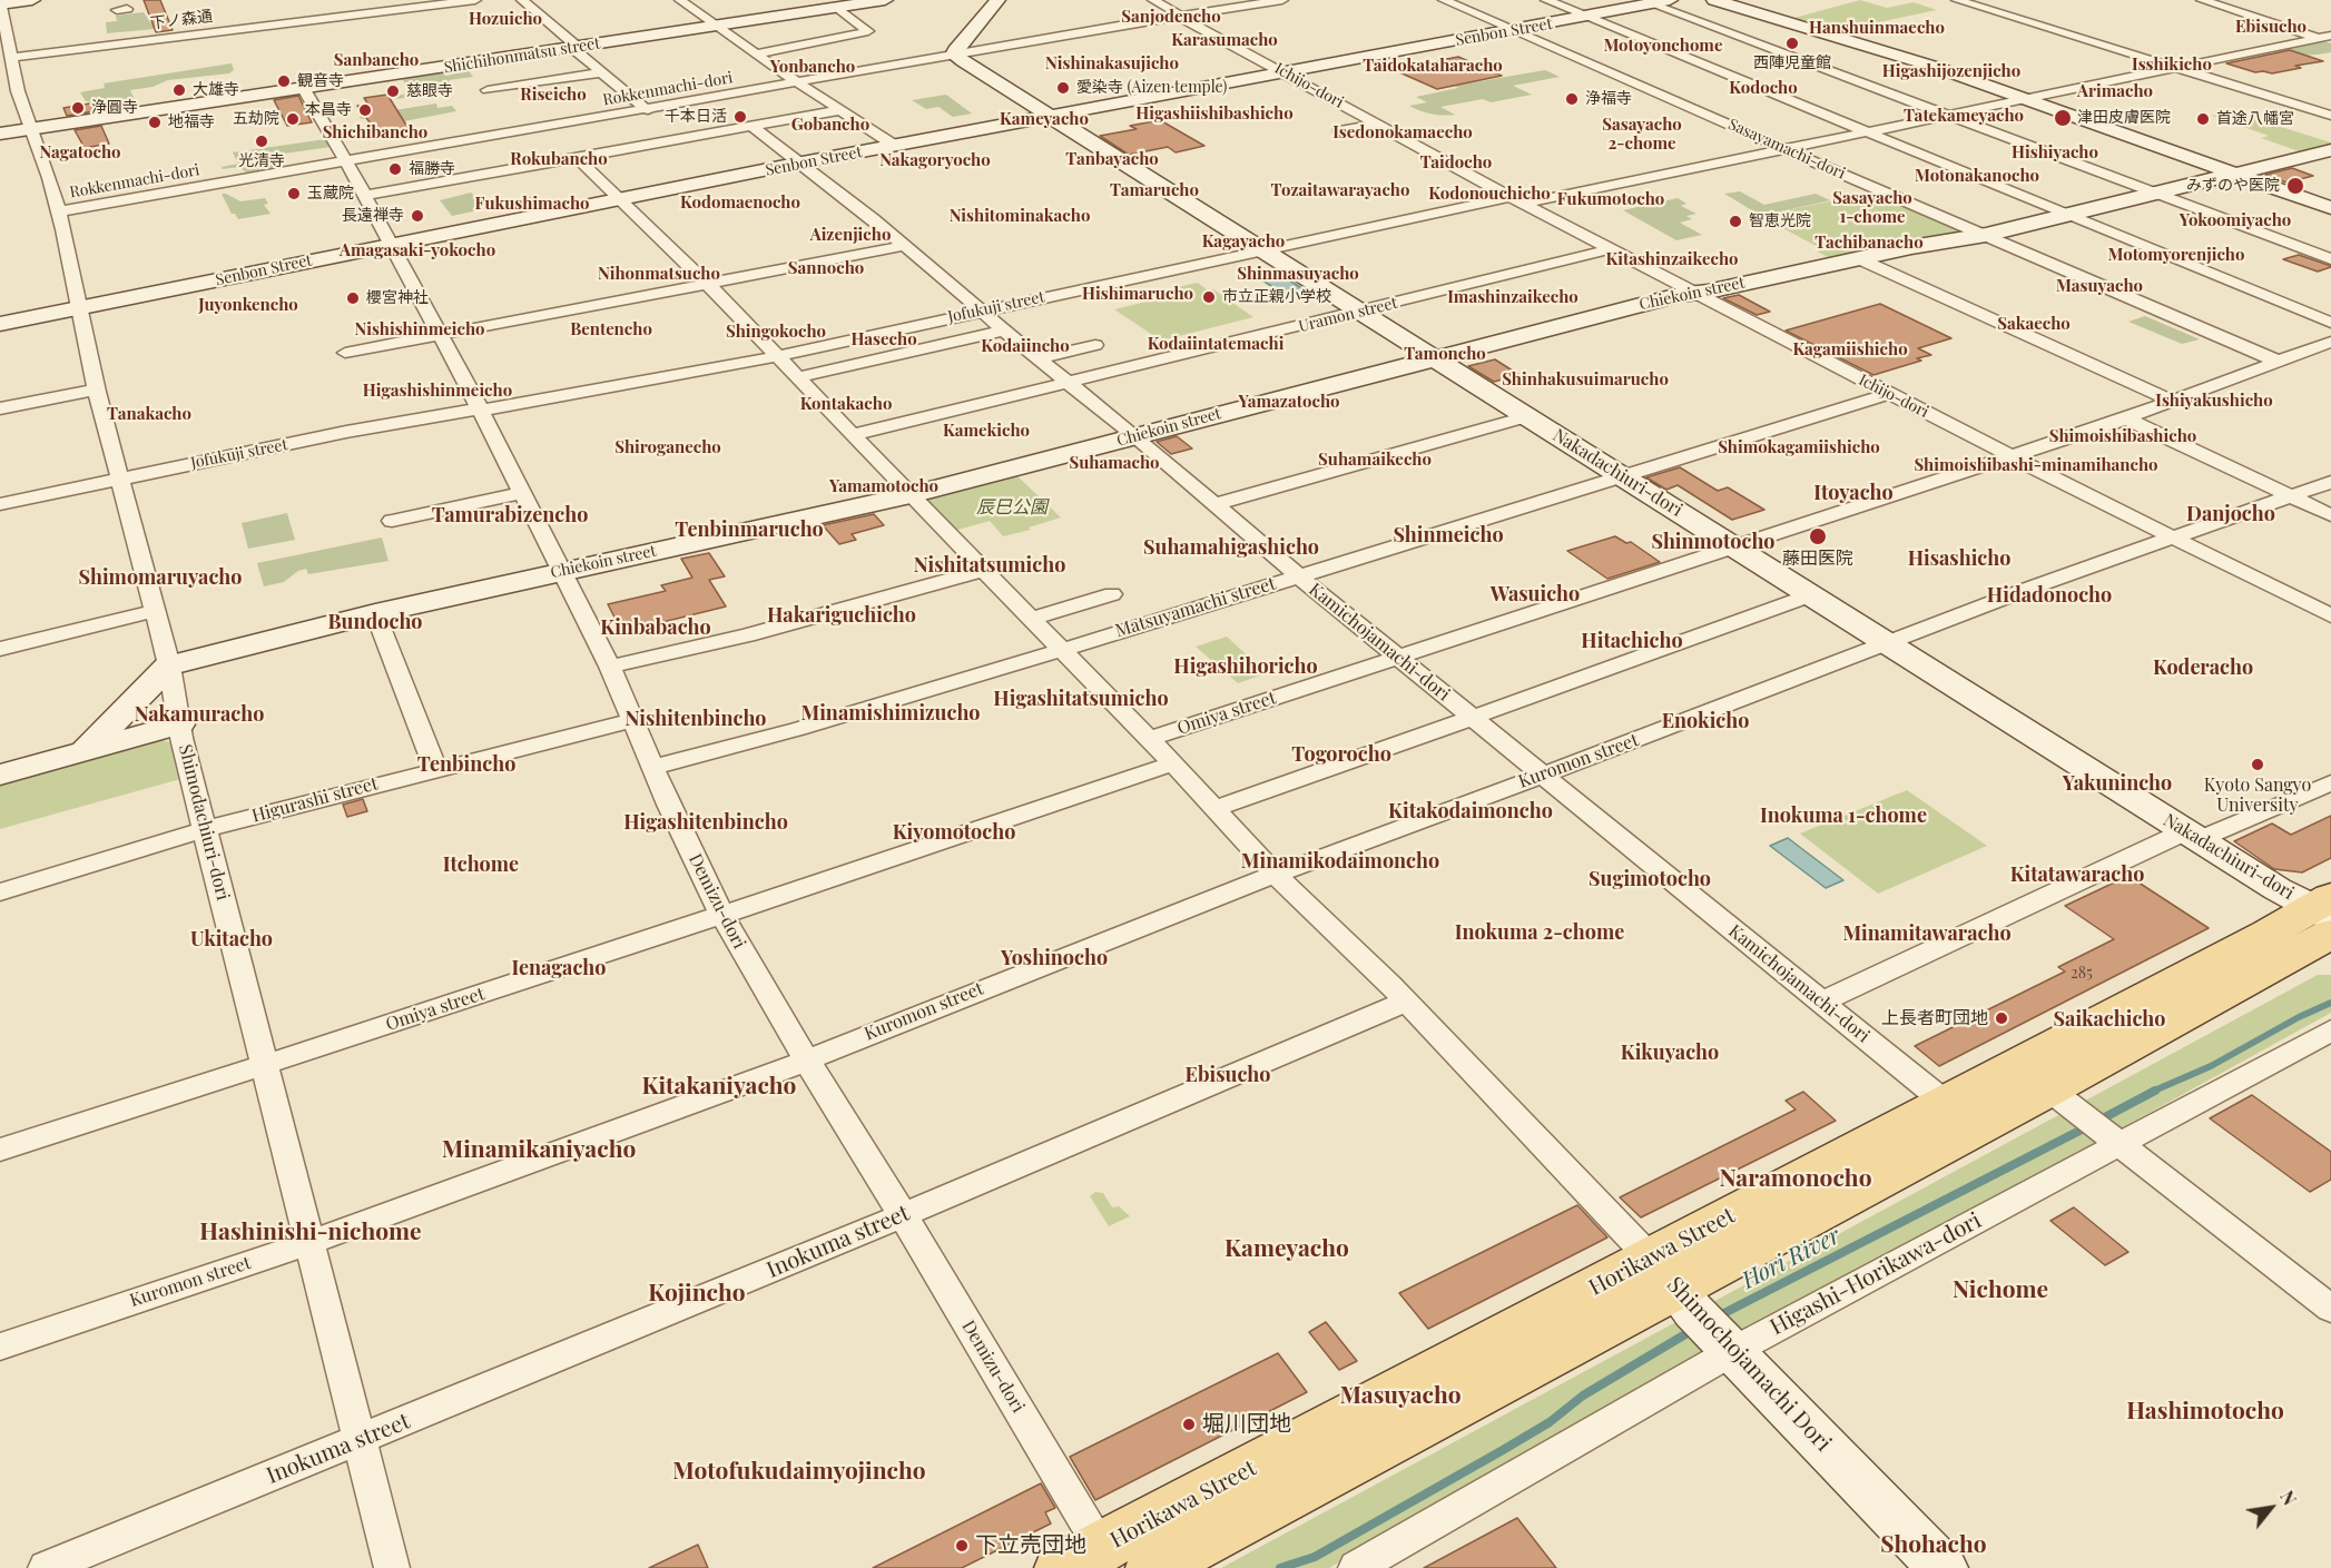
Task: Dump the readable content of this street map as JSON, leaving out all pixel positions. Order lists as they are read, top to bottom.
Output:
{
  "streets": {
    "main road": ["Horikawa Street"],
    "street": [
      "下ノ森通",
      "Senbon Street",
      "Shichihonmatsu street",
      "Ichijo-dori",
      "Rokkenmachi-dori",
      "Sasayamachi-dori",
      "Chiekoin street",
      "Jofukuji street",
      "Uramon street",
      "Nakadachiuri-dori",
      "Matsuyamachi street",
      "Kamichojamachi-dori",
      "Omiya street",
      "Kuromon street",
      "Higurashi street",
      "Shimodachiuri-dori",
      "Demizu-dori",
      "Inokuma street",
      "Higashi-Horikawa-dori",
      "Shimochojamachi Dori"
    ]
  },
  "crossings": [
    ["下ノ森通", "Shimodachiuri-dori"],
    ["Senbon Street", "Ichijo-dori"],
    ["Senbon Street", "Sasayamachi-dori"],
    ["Senbon Street", "Nakadachiuri-dori"],
    ["Senbon Street", "Kamichojamachi-dori"],
    ["Senbon Street", "Shimodachiuri-dori"],
    ["Senbon Street", "Demizu-dori"],
    ["Senbon Street", "Shimochojamachi Dori"],
    ["Shichihonmatsu street", "Shimodachiuri-dori"],
    ["Shichihonmatsu street", "Demizu-dori"],
    ["Ichijo-dori", "Rokkenmachi-dori"],
    ["Ichijo-dori", "Chiekoin street"],
    ["Ichijo-dori", "Jofukuji street"],
    ["Ichijo-dori", "Uramon street"],
    ["Ichijo-dori", "Matsuyamachi street"],
    ["Ichijo-dori", "Omiya street"],
    ["Ichijo-dori", "Kuromon street"],
    ["Rokkenmachi-dori", "Nakadachiuri-dori"],
    ["Rokkenmachi-dori", "Shimodachiuri-dori"],
    ["Rokkenmachi-dori", "Demizu-dori"],
    ["Sasayamachi-dori", "Chiekoin street"],
    ["Sasayamachi-dori", "Jofukuji street"],
    ["Sasayamachi-dori", "Omiya street"],
    ["Chiekoin street", "Nakadachiuri-dori"],
    ["Chiekoin street", "Kamichojamachi-dori"],
    ["Chiekoin street", "Shimodachiuri-dori"],
    ["Chiekoin street", "Demizu-dori"],
    ["Chiekoin street", "Shimochojamachi Dori"],
    ["Jofukuji street", "Nakadachiuri-dori"],
    ["Jofukuji street", "Kamichojamachi-dori"],
    ["Jofukuji street", "Shimodachiuri-dori"],
    ["Jofukuji street", "Demizu-dori"],
    ["Jofukuji street", "Shimochojamachi Dori"],
    ["Uramon street", "Nakadachiuri-dori"],
    ["Uramon street", "Kamichojamachi-dori"],
    ["Uramon street", "Shimochojamachi Dori"],
    ["Nakadachiuri-dori", "Matsuyamachi street"],
    ["Nakadachiuri-dori", "Omiya street"],
    ["Nakadachiuri-dori", "Kuromon street"],
    ["Nakadachiuri-dori", "Horikawa Street"],
    ["Matsuyamachi street", "Kamichojamachi-dori"],
    ["Matsuyamachi street", "Demizu-dori"],
    ["Matsuyamachi street", "Shimochojamachi Dori"],
    ["Kamichojamachi-dori", "Omiya street"],
    ["Kamichojamachi-dori", "Kuromon street"],
    ["Kamichojamachi-dori", "Horikawa Street"],
    ["Omiya street", "Shimodachiuri-dori"],
    ["Omiya street", "Demizu-dori"],
    ["Omiya street", "Shimochojamachi Dori"],
    ["Kuromon street", "Shimodachiuri-dori"],
    ["Kuromon street", "Demizu-dori"],
    ["Kuromon street", "Shimochojamachi Dori"],
    ["Higurashi street", "Shimodachiuri-dori"],
    ["Higurashi street", "Demizu-dori"],
    ["Shimodachiuri-dori", "Inokuma street"],
    ["Demizu-dori", "Inokuma street"],
    ["Demizu-dori", "Horikawa Street"],
    ["Inokuma street", "Shimochojamachi Dori"],
    ["Horikawa Street", "Shimochojamachi Dori"],
    ["Higashi-Horikawa-dori", "Shimochojamachi Dori"]
  ],
  "districts": [
    "Sanjodencho",
    "Hozuicho",
    "Ebisucho",
    "Hanshuinmaecho",
    "Karasumacho",
    "Motoyonchome",
    "Sanbancho",
    "Nishinakasujicho",
    "Isshikicho",
    "Taidokataharacho",
    "Yonbancho",
    "Higashijozenjicho",
    "Kodocho",
    "Arimacho",
    "Riseicho",
    "Higashiishibashicho",
    "Tatekameyacho",
    "Kameyacho",
    "Gobancho",
    "Sasayacho 2-chome",
    "Shichibancho",
    "Isedonokamaecho",
    "Nagatocho",
    "Hishiyacho",
    "Rokubancho",
    "Tanbayacho",
    "Nakagoryocho",
    "Taidocho",
    "Motonakanocho",
    "Tamarucho",
    "Tozaitawarayacho",
    "Kodonouchicho",
    "Sasayacho 1-chome",
    "Fukumotocho",
    "Kodomaenocho",
    "Fukushimacho",
    "Nishitominakacho",
    "Yokoomiyacho",
    "Aizenjicho",
    "Kagayacho",
    "Tachibanacho",
    "Amagasaki-yokocho",
    "Motomyorenjicho",
    "Kitashinzaikecho",
    "Sannocho",
    "Nihonmatsucho",
    "Shinmasuyacho",
    "Masuyacho",
    "Hishimarucho",
    "Imashinzaikecho",
    "Juyonkencho",
    "Sakaecho",
    "Nishishinmeicho",
    "Bentencho",
    "Shingokocho",
    "Hasecho",
    "Kodaiintatemachi",
    "Kodaiincho",
    "Kagamiishicho",
    "Tamoncho",
    "Shinhakusuimarucho",
    "Higashishinmeicho",
    "Ishiyakushicho",
    "Yamazatocho",
    "Kontakacho",
    "Tanakacho",
    "Kamekicho",
    "Shimoishibashicho",
    "Shiroganecho",
    "Shimokagamiishicho",
    "Suhamaikecho",
    "Suhamacho",
    "Shimoishibashi-minamihancho",
    "Yamamotocho",
    "Itoyacho",
    "Danjocho",
    "Tamurabizencho",
    "Tenbinmarucho",
    "Shinmeicho",
    "Shinmotocho",
    "Suhamahigashicho",
    "Hisashicho",
    "Nishitatsumicho",
    "Shimomaruyacho",
    "Wasuicho",
    "Hidadonocho",
    "Hakariguchicho",
    "Bundocho",
    "Kinbabacho",
    "Hitachicho",
    "Higashihoricho",
    "Koderacho",
    "Higashitatsumicho",
    "Minamishimizucho",
    "Nakamuracho",
    "Nishitenbincho",
    "Enokicho",
    "Togorocho",
    "Tenbincho",
    "Yakunincho",
    "Kitakodaimoncho",
    "Inokuma 1-chome",
    "Higashitenbincho",
    "Kiyomotocho",
    "Minamikodaimoncho",
    "Itchome",
    "Kitatawaracho",
    "Sugimotocho",
    "Inokuma 2-chome",
    "Minamitawaracho",
    "Ukitacho",
    "Yoshinocho",
    "Ienagacho",
    "Saikachicho",
    "Kikuyacho",
    "Ebisucho",
    "Kitakaniyacho",
    "Minamikaniyacho",
    "Naramonocho",
    "Hashinishi-nichome",
    "Kameyacho",
    "Nichome",
    "Kojincho",
    "Masuyacho",
    "Hashimotocho",
    "Motofukudaimyojincho",
    "Shohacho"
  ],
  "water": ["Hori River"],
  "parks": ["辰巳公園"],
  "places": [
    "西陣児童館",
    "観音寺",
    "愛染寺 (Aizen temple)",
    "大雄寺",
    "慈眼寺",
    "浄福寺",
    "浄圓寺",
    "本昌寺",
    "千本日活",
    "津田皮膚医院",
    "五劫院",
    "首途八幡宮",
    "地福寺",
    "光清寺",
    "福勝寺",
    "みずのや医院",
    "玉蔵院",
    "長遠禅寺",
    "智恵光院",
    "市立正親小学校",
    "櫻宮神社",
    "藤田医院",
    "Kyoto Sangyo University",
    "上長者町団地",
    "堀川団地",
    "下立売団地"
  ],
  "house_numbers": ["285"],
  "north": "top right"
}
